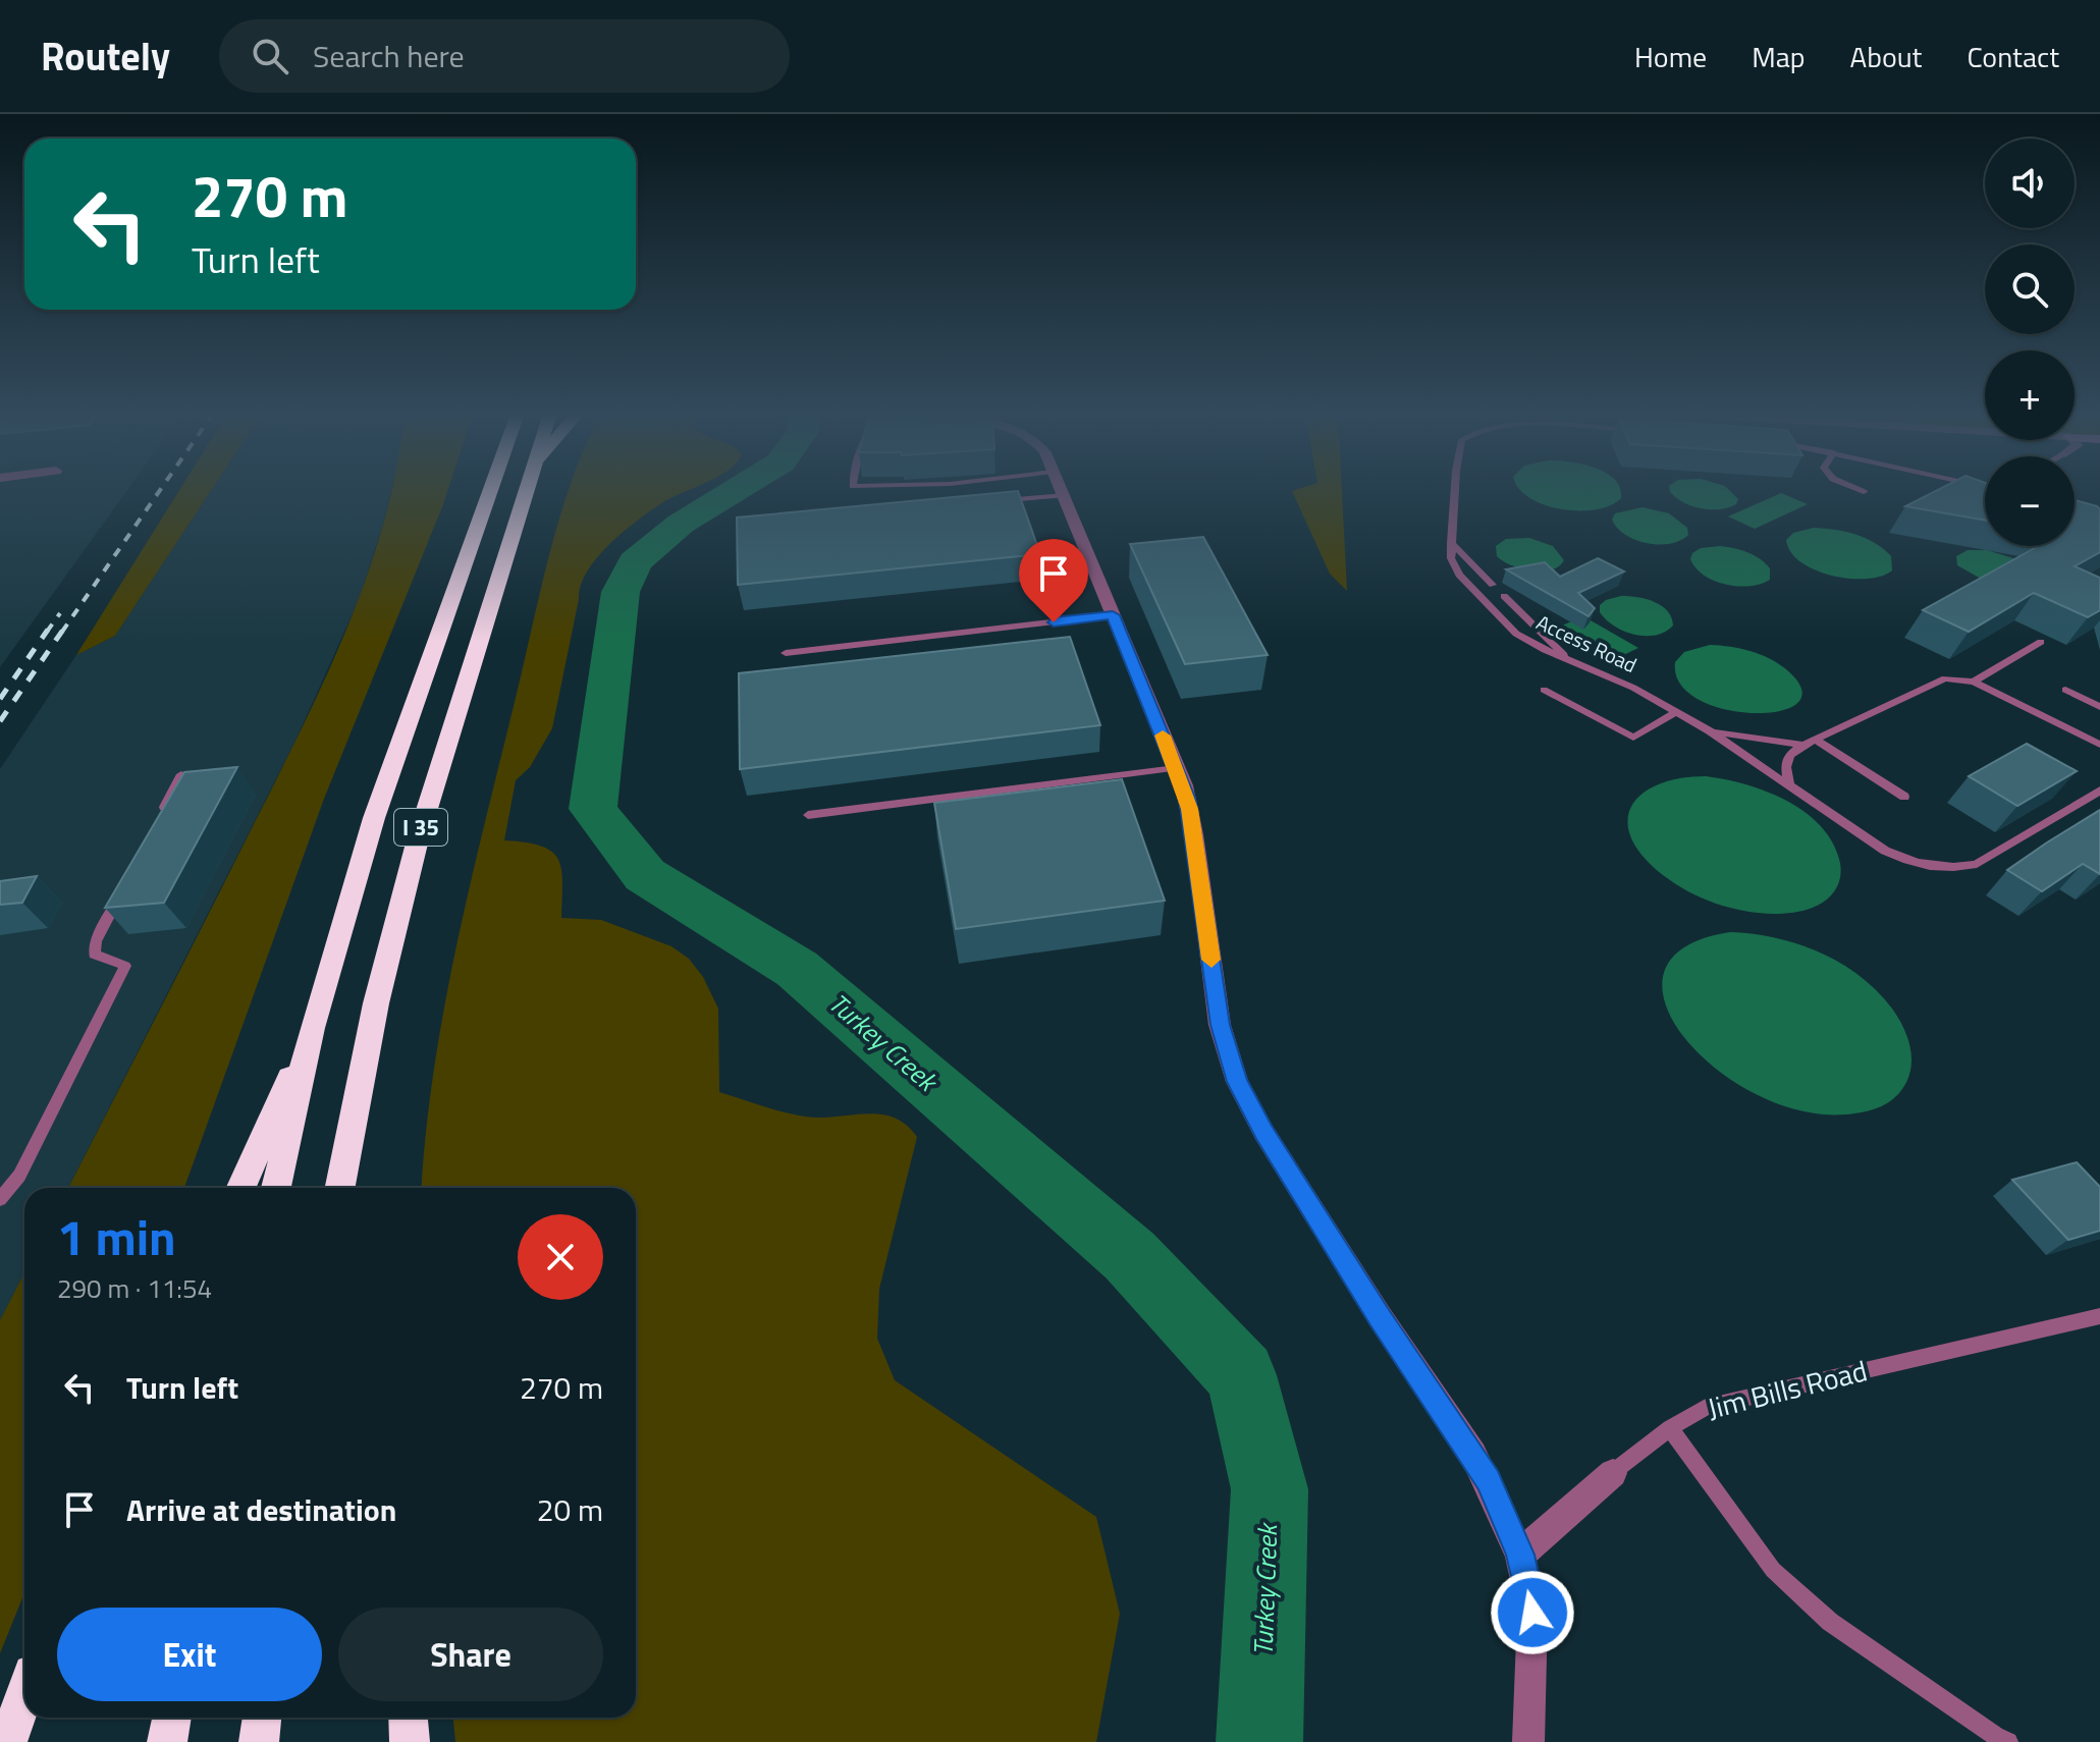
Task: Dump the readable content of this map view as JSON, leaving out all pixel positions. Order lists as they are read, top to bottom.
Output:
{
  "streets": {
    "highway": ["I 35"],
    "street": ["Jim Bills Road"],
    "lane": ["Access Road"]
  },
  "water": ["Turkey Creek"],
  "page": {
    "header": "Routely",
    "search": "Search here",
    "nav": [
      "Home",
      "Map",
      "About",
      "Contact"
    ],
    "map_buttons": ["+", "−"],
    "turn": ["270 m", "Turn left"],
    "heading": ["1 min", "290 m · 11:54"],
    "list": [
      {
        "name": "Turn left",
        "value": "270 m"
      },
      {
        "name": "Arrive at destination",
        "value": "20 m"
      }
    ],
    "buttons": ["Exit", "Share"]
  }
}
